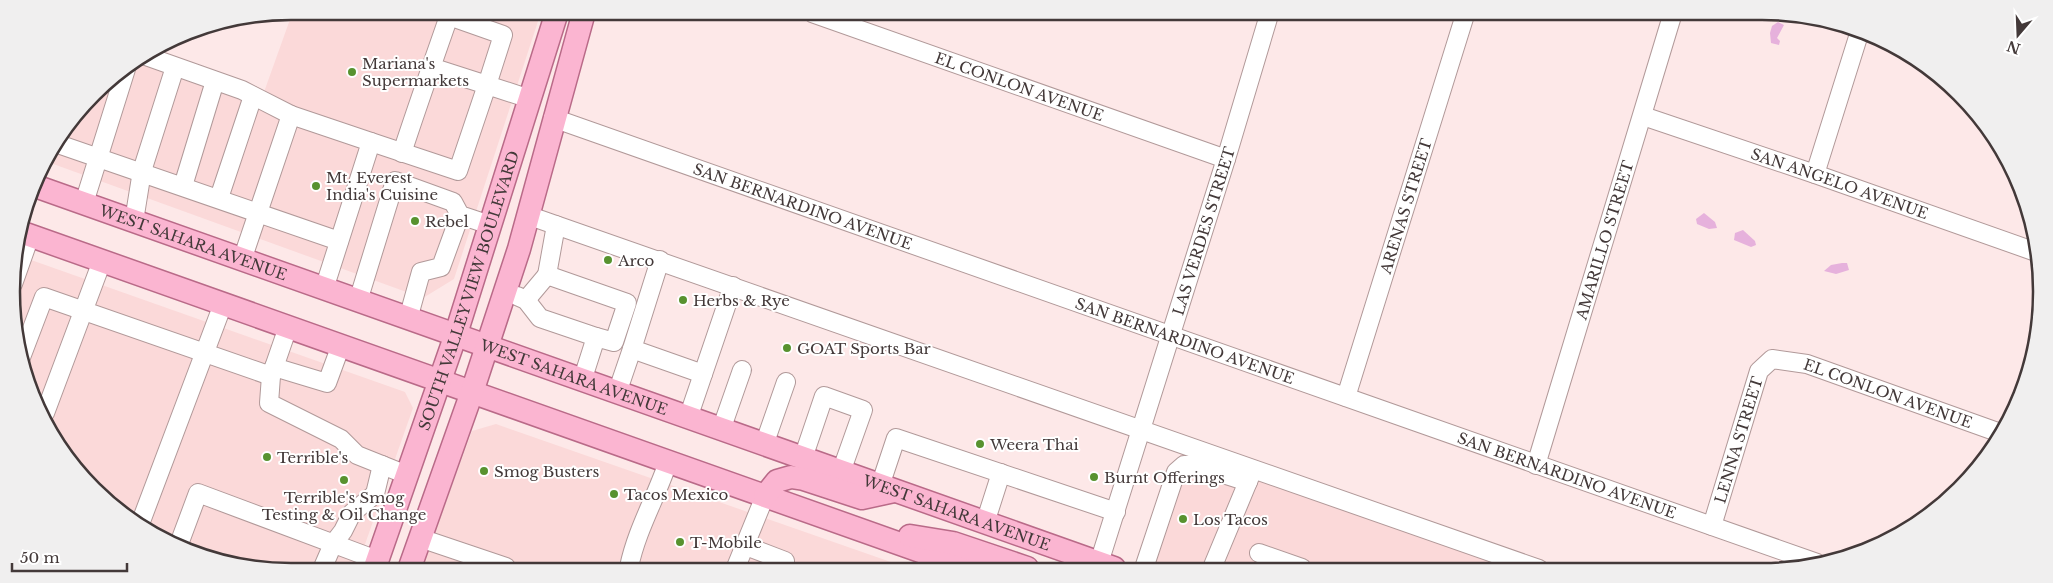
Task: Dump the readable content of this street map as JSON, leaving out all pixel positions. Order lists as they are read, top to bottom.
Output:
{
  "streets": {
    "main road": ["WEST SAHARA AVENUE", "SOUTH VALLEY VIEW BOULEVARD"],
    "street": [
      "EL CONLON AVENUE",
      "SAN ANGELO AVENUE",
      "ARENAS STREET",
      "SAN BERNARDINO AVENUE",
      "LAS VERDES STREET",
      "AMARILLO STREET",
      "LENNA STREET"
    ]
  },
  "crossings": [
    ["EL CONLON AVENUE", "LAS VERDES STREET"],
    ["EL CONLON AVENUE", "LENNA STREET"],
    ["SAN ANGELO AVENUE", "AMARILLO STREET"],
    ["ARENAS STREET", "SAN BERNARDINO AVENUE"],
    ["SAN BERNARDINO AVENUE", "LAS VERDES STREET"],
    ["SAN BERNARDINO AVENUE", "AMARILLO STREET"],
    ["SAN BERNARDINO AVENUE", "SOUTH VALLEY VIEW BOULEVARD"],
    ["SAN BERNARDINO AVENUE", "LENNA STREET"],
    ["WEST SAHARA AVENUE", "SOUTH VALLEY VIEW BOULEVARD"]
  ],
  "places": [
    "Mariana's Supermarkets",
    "Mt. Everest India's Cuisine",
    "Rebel",
    "Arco",
    "Herbs & Rye",
    "GOAT Sports Bar",
    "Weera Thai",
    "Terrible's",
    "Smog Busters",
    "Burnt Offerings",
    "Terrible's Smog Testing & Oil Change",
    "Tacos Mexico",
    "Los Tacos",
    "T-Mobile"
  ],
  "scale_bar": "50 m",
  "north": "bottom"
}
